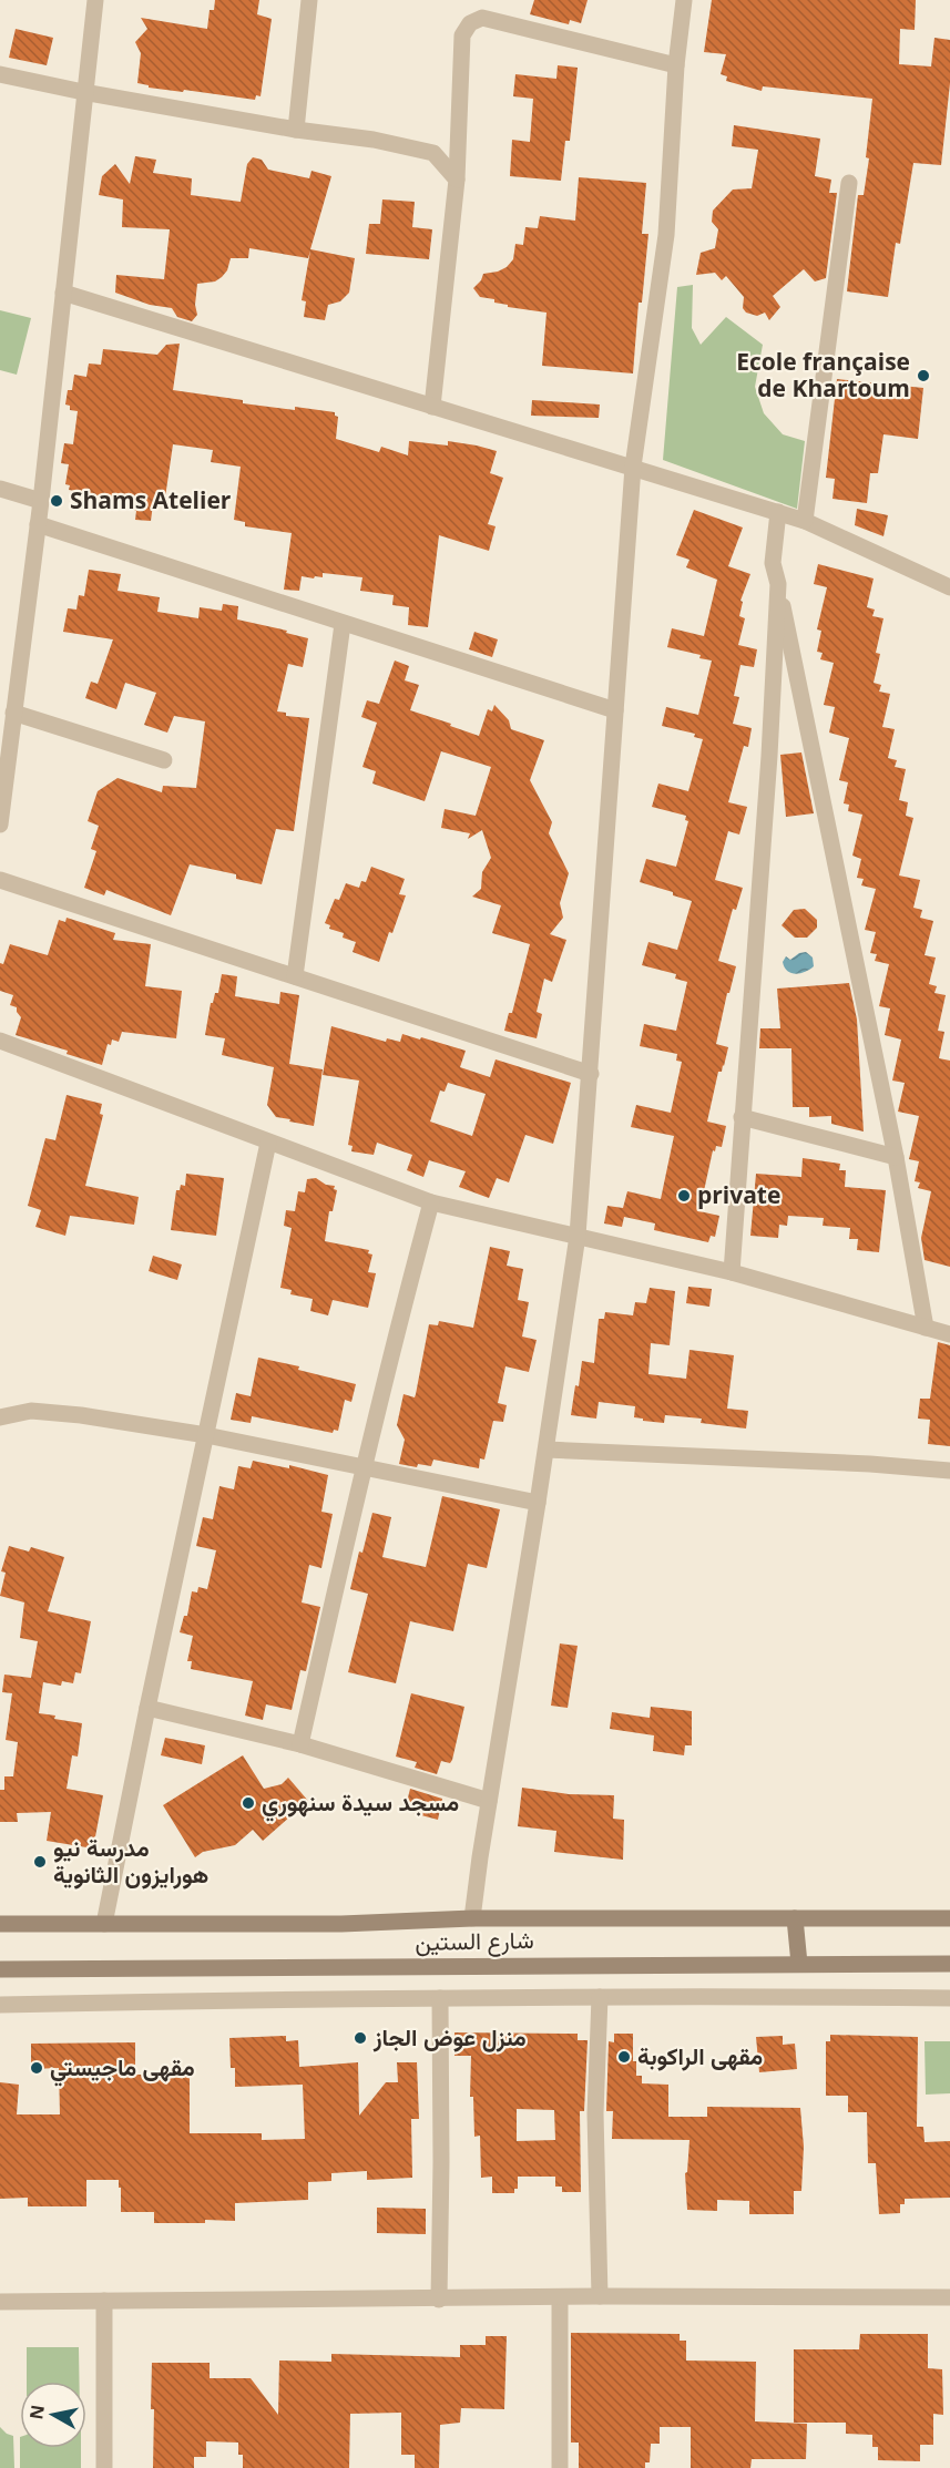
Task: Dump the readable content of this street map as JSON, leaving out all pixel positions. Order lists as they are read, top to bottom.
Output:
{
  "streets": {
    "main road": ["شارع الستين"]
  },
  "places": [
    "Ecole française de Khartoum",
    "Shams Atelier",
    "private",
    "مسجد سيدة سنهوري",
    "مدرسة نيو هورايزون الثانوية",
    "منزل عوض الجاز",
    "مقهى الراكوبة",
    "مقهى ماجيستي"
  ],
  "north": "left"
}
